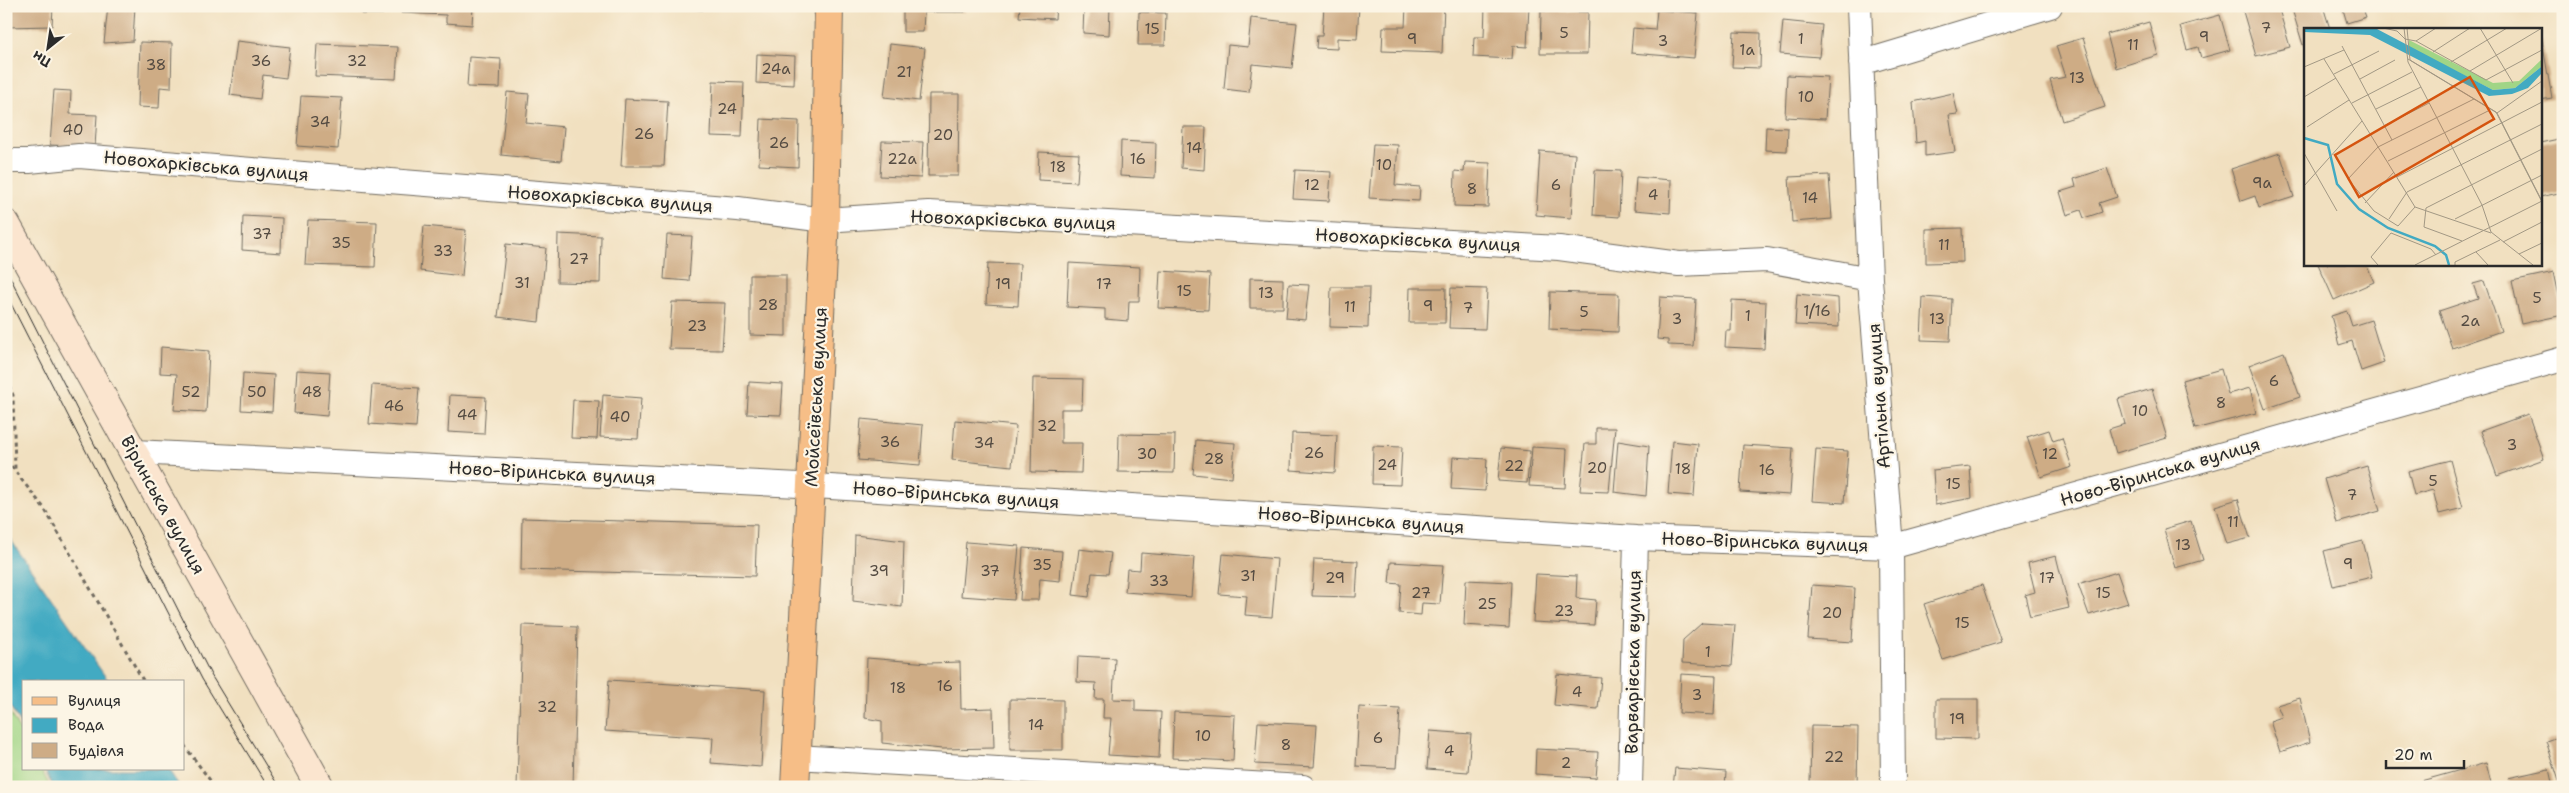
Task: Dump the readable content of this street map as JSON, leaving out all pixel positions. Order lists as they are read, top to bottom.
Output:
{
  "streets": {
    "main road": ["Мойсеївська вулиця", "Віринська вулиця"],
    "street": [
      "Новохарківська вулиця",
      "Артільна вулиця",
      "Ново-Віринська вулиця",
      "Варварівська вулиця"
    ]
  },
  "crossings": [
    ["Новохарківська вулиця", "Артільна вулиця"],
    ["Новохарківська вулиця", "Мойсеївська вулиця"],
    ["Артільна вулиця", "Ново-Віринська вулиця"],
    ["Мойсеївська вулиця", "Ново-Віринська вулиця"],
    ["Ново-Віринська вулиця", "Віринська вулиця"],
    ["Ново-Віринська вулиця", "Варварівська вулиця"]
  ],
  "house_numbers": [
    "7",
    "15",
    "5",
    "9",
    "9",
    "1",
    "3",
    "11",
    "1а",
    "36",
    "32",
    "38",
    "24а",
    "21",
    "13",
    "10",
    "24",
    "34",
    "40",
    "26",
    "20",
    "26",
    "14",
    "22а",
    "16",
    "10",
    "18",
    "9а",
    "12",
    "6",
    "8",
    "4",
    "14",
    "37",
    "35",
    "11",
    "33",
    "27",
    "31",
    "19",
    "17",
    "15",
    "13",
    "5",
    "28",
    "9",
    "11",
    "7",
    "1/16",
    "5",
    "1",
    "3",
    "13",
    "2а",
    "23",
    "6",
    "52",
    "50",
    "48",
    "8",
    "46",
    "10",
    "44",
    "40",
    "32",
    "36",
    "34",
    "3",
    "26",
    "30",
    "12",
    "28",
    "24",
    "22",
    "20",
    "18",
    "16",
    "5",
    "15",
    "7",
    "11",
    "13",
    "9",
    "35",
    "39",
    "37",
    "31",
    "29",
    "17",
    "33",
    "27",
    "15",
    "25",
    "23",
    "20",
    "15",
    "1",
    "16",
    "18",
    "4",
    "3",
    "32",
    "19",
    "14",
    "10",
    "6",
    "8",
    "4",
    "22",
    "2"
  ],
  "legend": ["Вулиця", "Вода", "Будівля"],
  "scale_bar": "20 m",
  "north": "bottom left"
}
